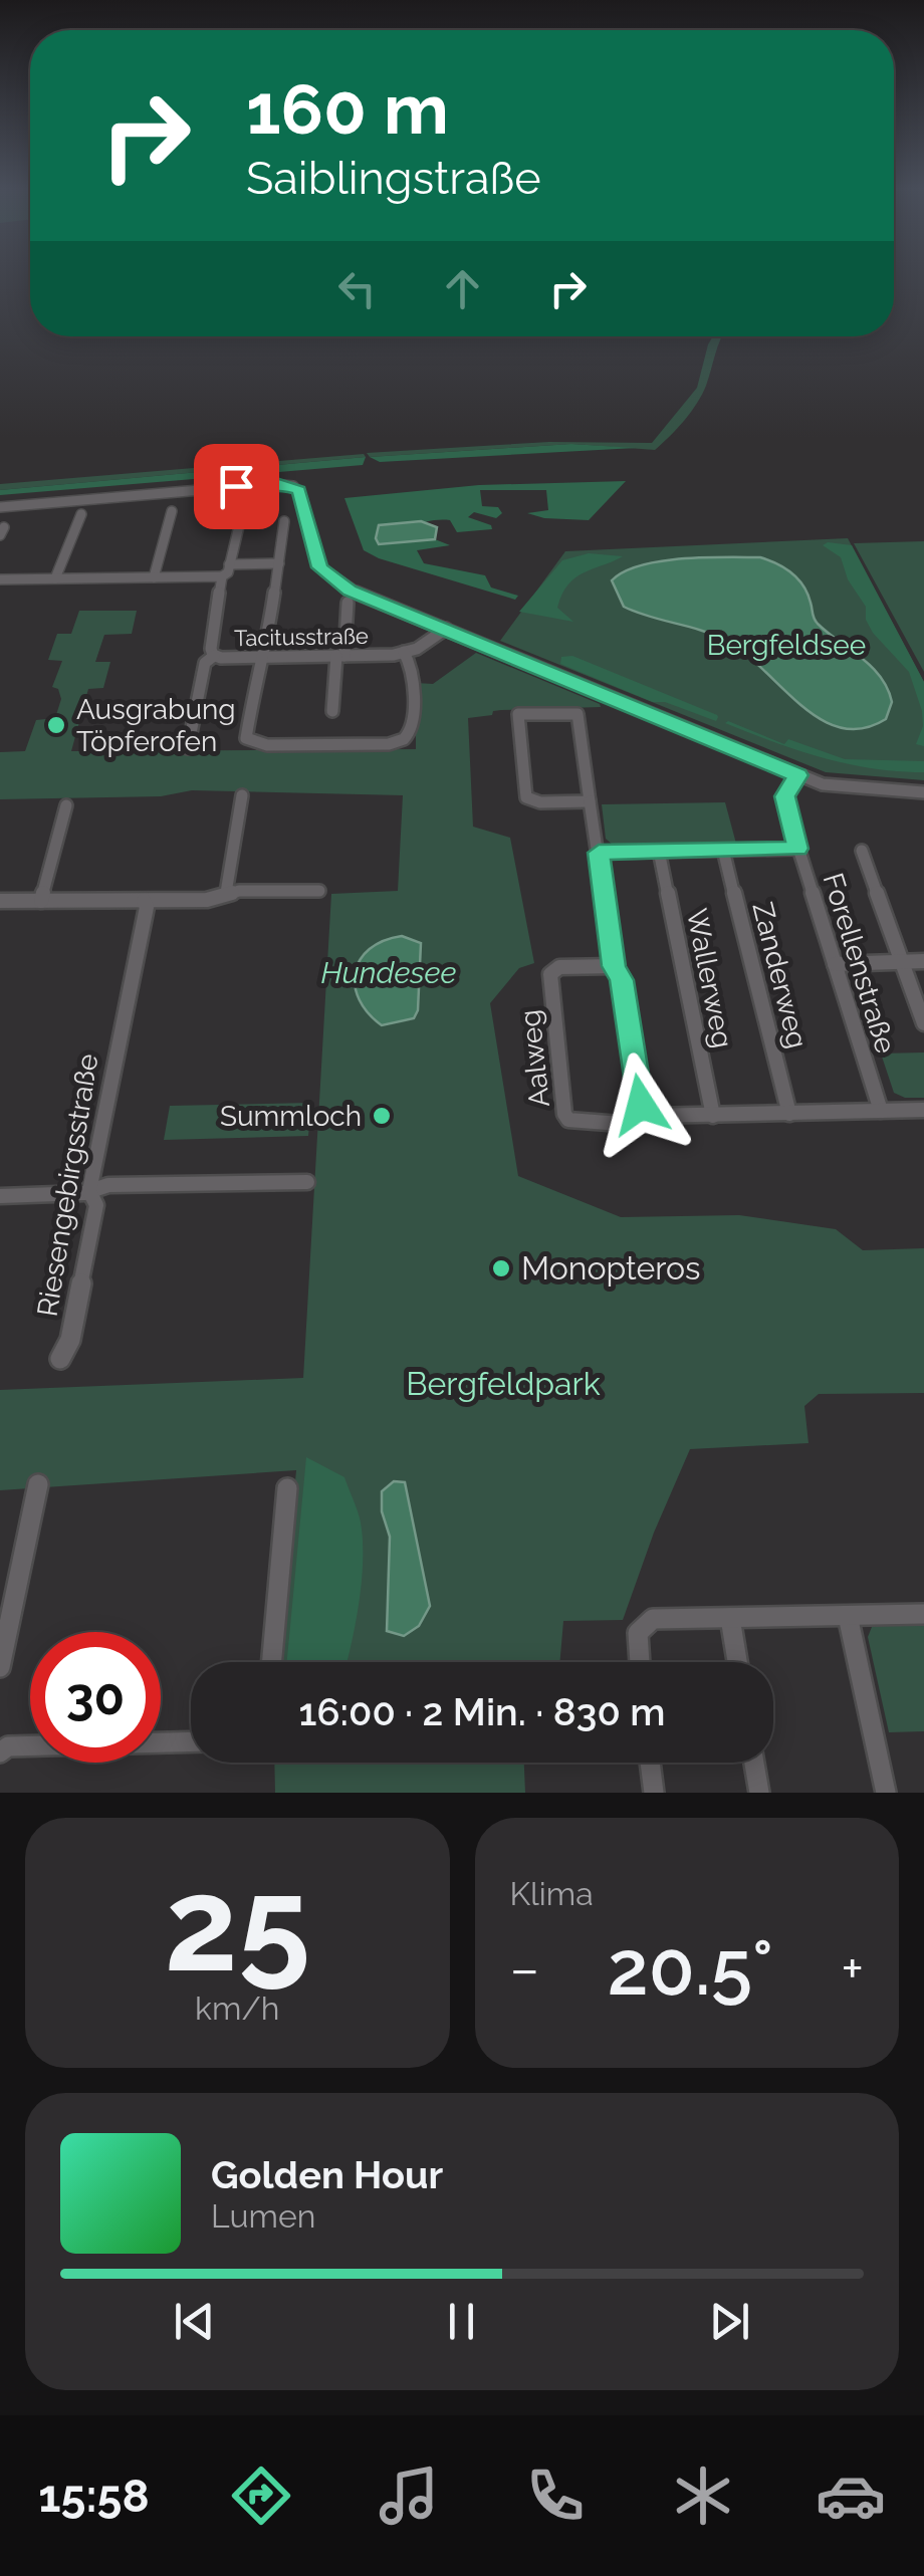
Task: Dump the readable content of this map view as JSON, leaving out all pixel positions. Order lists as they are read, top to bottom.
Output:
{
  "streets": {
    "street": [
      "Tacitusstraße",
      "Forellenstraße",
      "Zanderweg",
      "Wallerweg",
      "Aalweg",
      "Riesengebirgsstraße"
    ]
  },
  "water": ["Hundesee"],
  "parks": ["Bergfeldsee", "Bergfeldpark"],
  "places": ["Ausgrabung Töpferofen", "Summloch", "Monopteros"],
  "page": {
    "turn": ["160 m", "Saiblingstraße"],
    "limit": "30",
    "trip": "16:00 · 2 Min. · 830 m",
    "tile": [
      ["25", "km/h"],
      "Klima"
    ],
    "heat": ["−", "20.5°", "+"],
    "song": ["Golden Hour", "Lumen"],
    "tabs": "15:58"
  }
}
